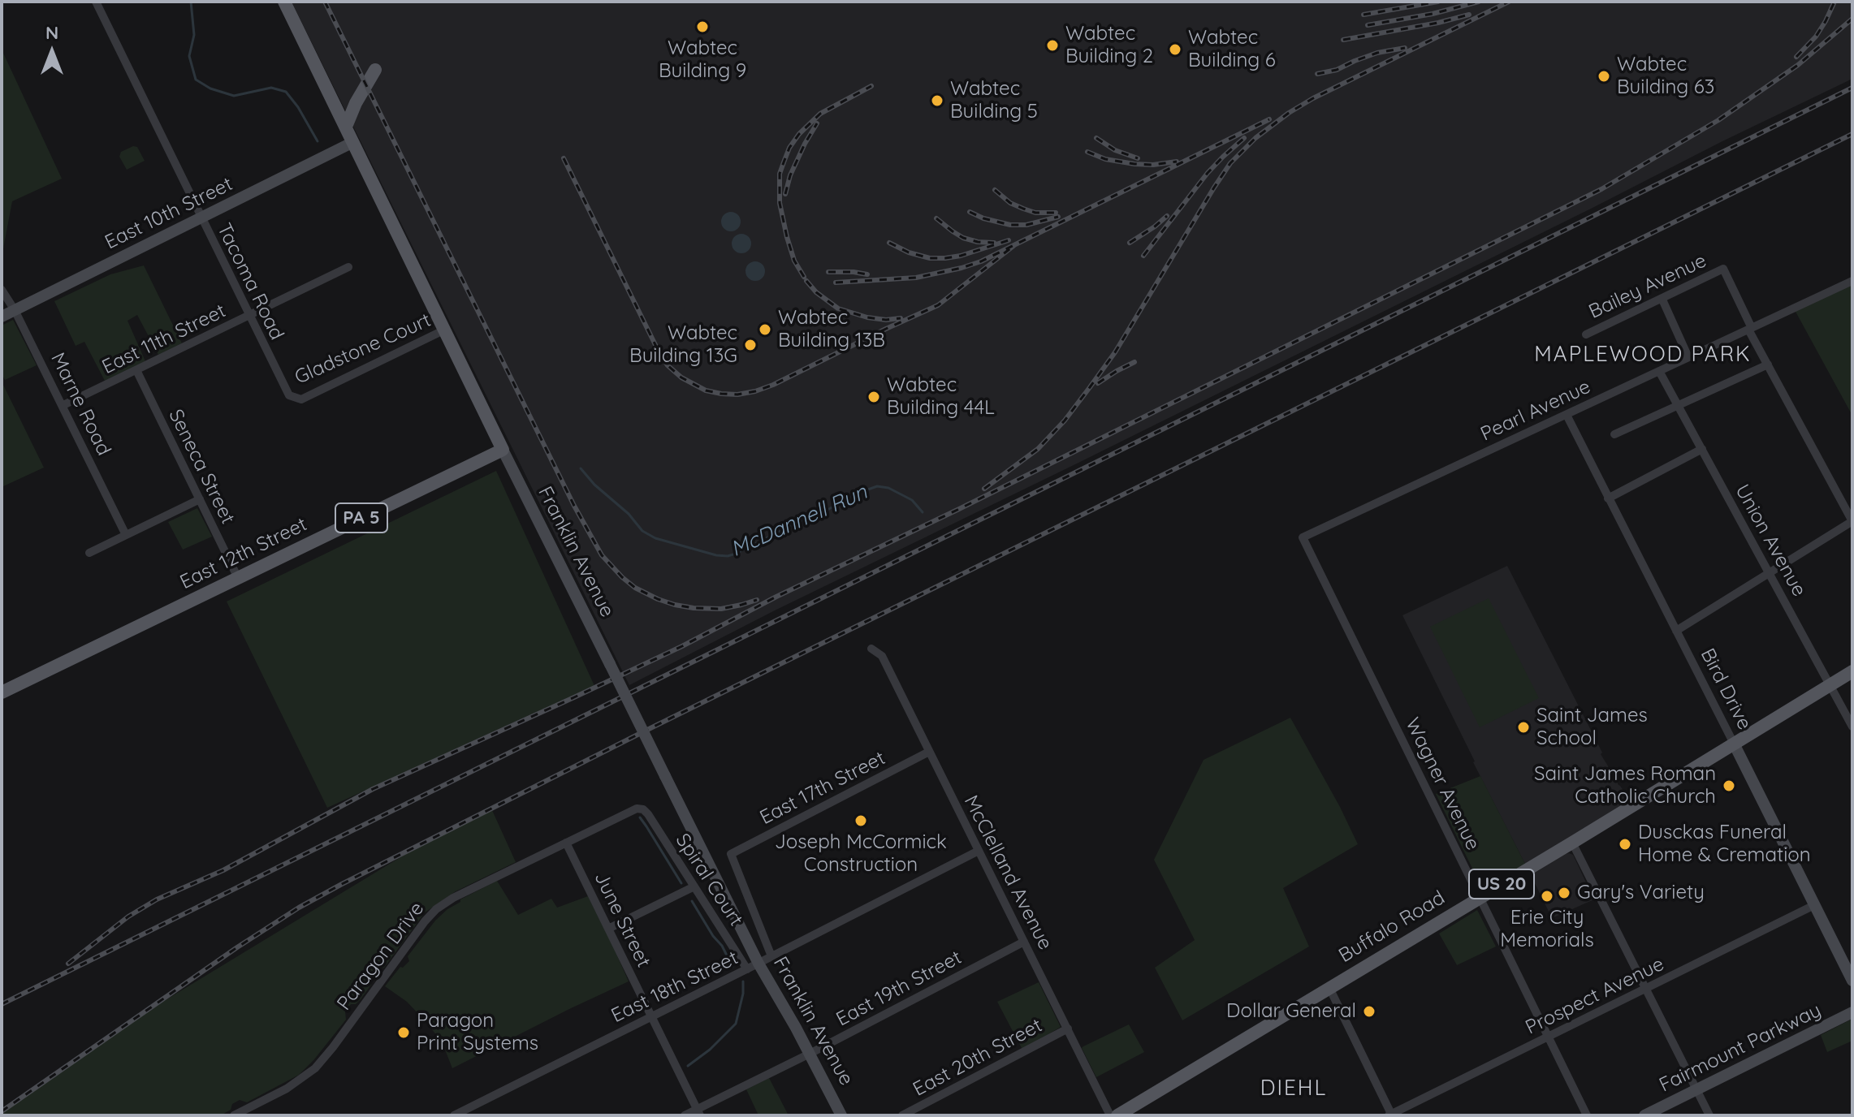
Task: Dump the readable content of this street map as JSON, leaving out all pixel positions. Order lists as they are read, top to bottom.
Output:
{
  "streets": {
    "main road": [
      "PA 5",
      "Franklin Avenue",
      "East 12th Street",
      "US 20",
      "Buffalo Road"
    ],
    "street": [
      "East 10th Street",
      "Tacoma Road",
      "Bailey Avenue",
      "East 11th Street",
      "Gladstone Court",
      "Marne Road",
      "Pearl Avenue",
      "Seneca Street",
      "Union Avenue",
      "Bird Drive",
      "Wagner Avenue",
      "East 17th Street",
      "McClelland Avenue",
      "Spiral Court",
      "June Street",
      "Paragon Drive",
      "East 18th Street",
      "East 19th Street",
      "Prospect Avenue",
      "Fairmount Parkway",
      "East 20th Street"
    ]
  },
  "crossings": [
    ["East 10th Street", "Tacoma Road"],
    ["East 10th Street", "Marne Road"],
    ["East 10th Street", "Franklin Avenue"],
    ["Tacoma Road", "East 11th Street"],
    ["Tacoma Road", "Gladstone Court"],
    ["Bailey Avenue", "Pearl Avenue"],
    ["East 11th Street", "Marne Road"],
    ["East 11th Street", "Seneca Street"],
    ["Gladstone Court", "Franklin Avenue"],
    ["Pearl Avenue", "Union Avenue"],
    ["Pearl Avenue", "Bird Drive"],
    ["Pearl Avenue", "Wagner Avenue"],
    ["Seneca Street", "East 12th Street"],
    ["Union Avenue", "Buffalo Road"],
    ["Franklin Avenue", "East 12th Street"],
    ["Franklin Avenue", "East 18th Street"],
    ["Franklin Avenue", "East 19th Street"],
    ["Bird Drive", "Buffalo Road"],
    ["Bird Drive", "Prospect Avenue"],
    ["Wagner Avenue", "Buffalo Road"],
    ["Wagner Avenue", "Prospect Avenue"],
    ["East 17th Street", "McClelland Avenue"],
    ["East 17th Street", "East 18th Street"],
    ["McClelland Avenue", "East 18th Street"],
    ["McClelland Avenue", "East 19th Street"],
    ["McClelland Avenue", "East 20th Street"],
    ["Spiral Court", "Paragon Drive"],
    ["Spiral Court", "East 18th Street"],
    ["June Street", "Paragon Drive"],
    ["June Street", "East 18th Street"],
    ["June Street", "East 19th Street"]
  ],
  "districts": ["MAPLEWOOD PARK", "DIEHL"],
  "water": ["McDannell Run"],
  "places": [
    "Wabtec Building 9",
    "Wabtec Building 2",
    "Wabtec Building 6",
    "Wabtec Building 63",
    "Wabtec Building 5",
    "Wabtec Building 13B",
    "Wabtec Building 13G",
    "Wabtec Building 44L",
    "Saint James School",
    "Saint James Roman Catholic Church",
    "Joseph McCormick Construction",
    "Dusckas Funeral Home & Cremation",
    "Gary's Variety",
    "Erie City Memorials",
    "Dollar General",
    "Paragon Print Systems"
  ],
  "north": "top"
}
